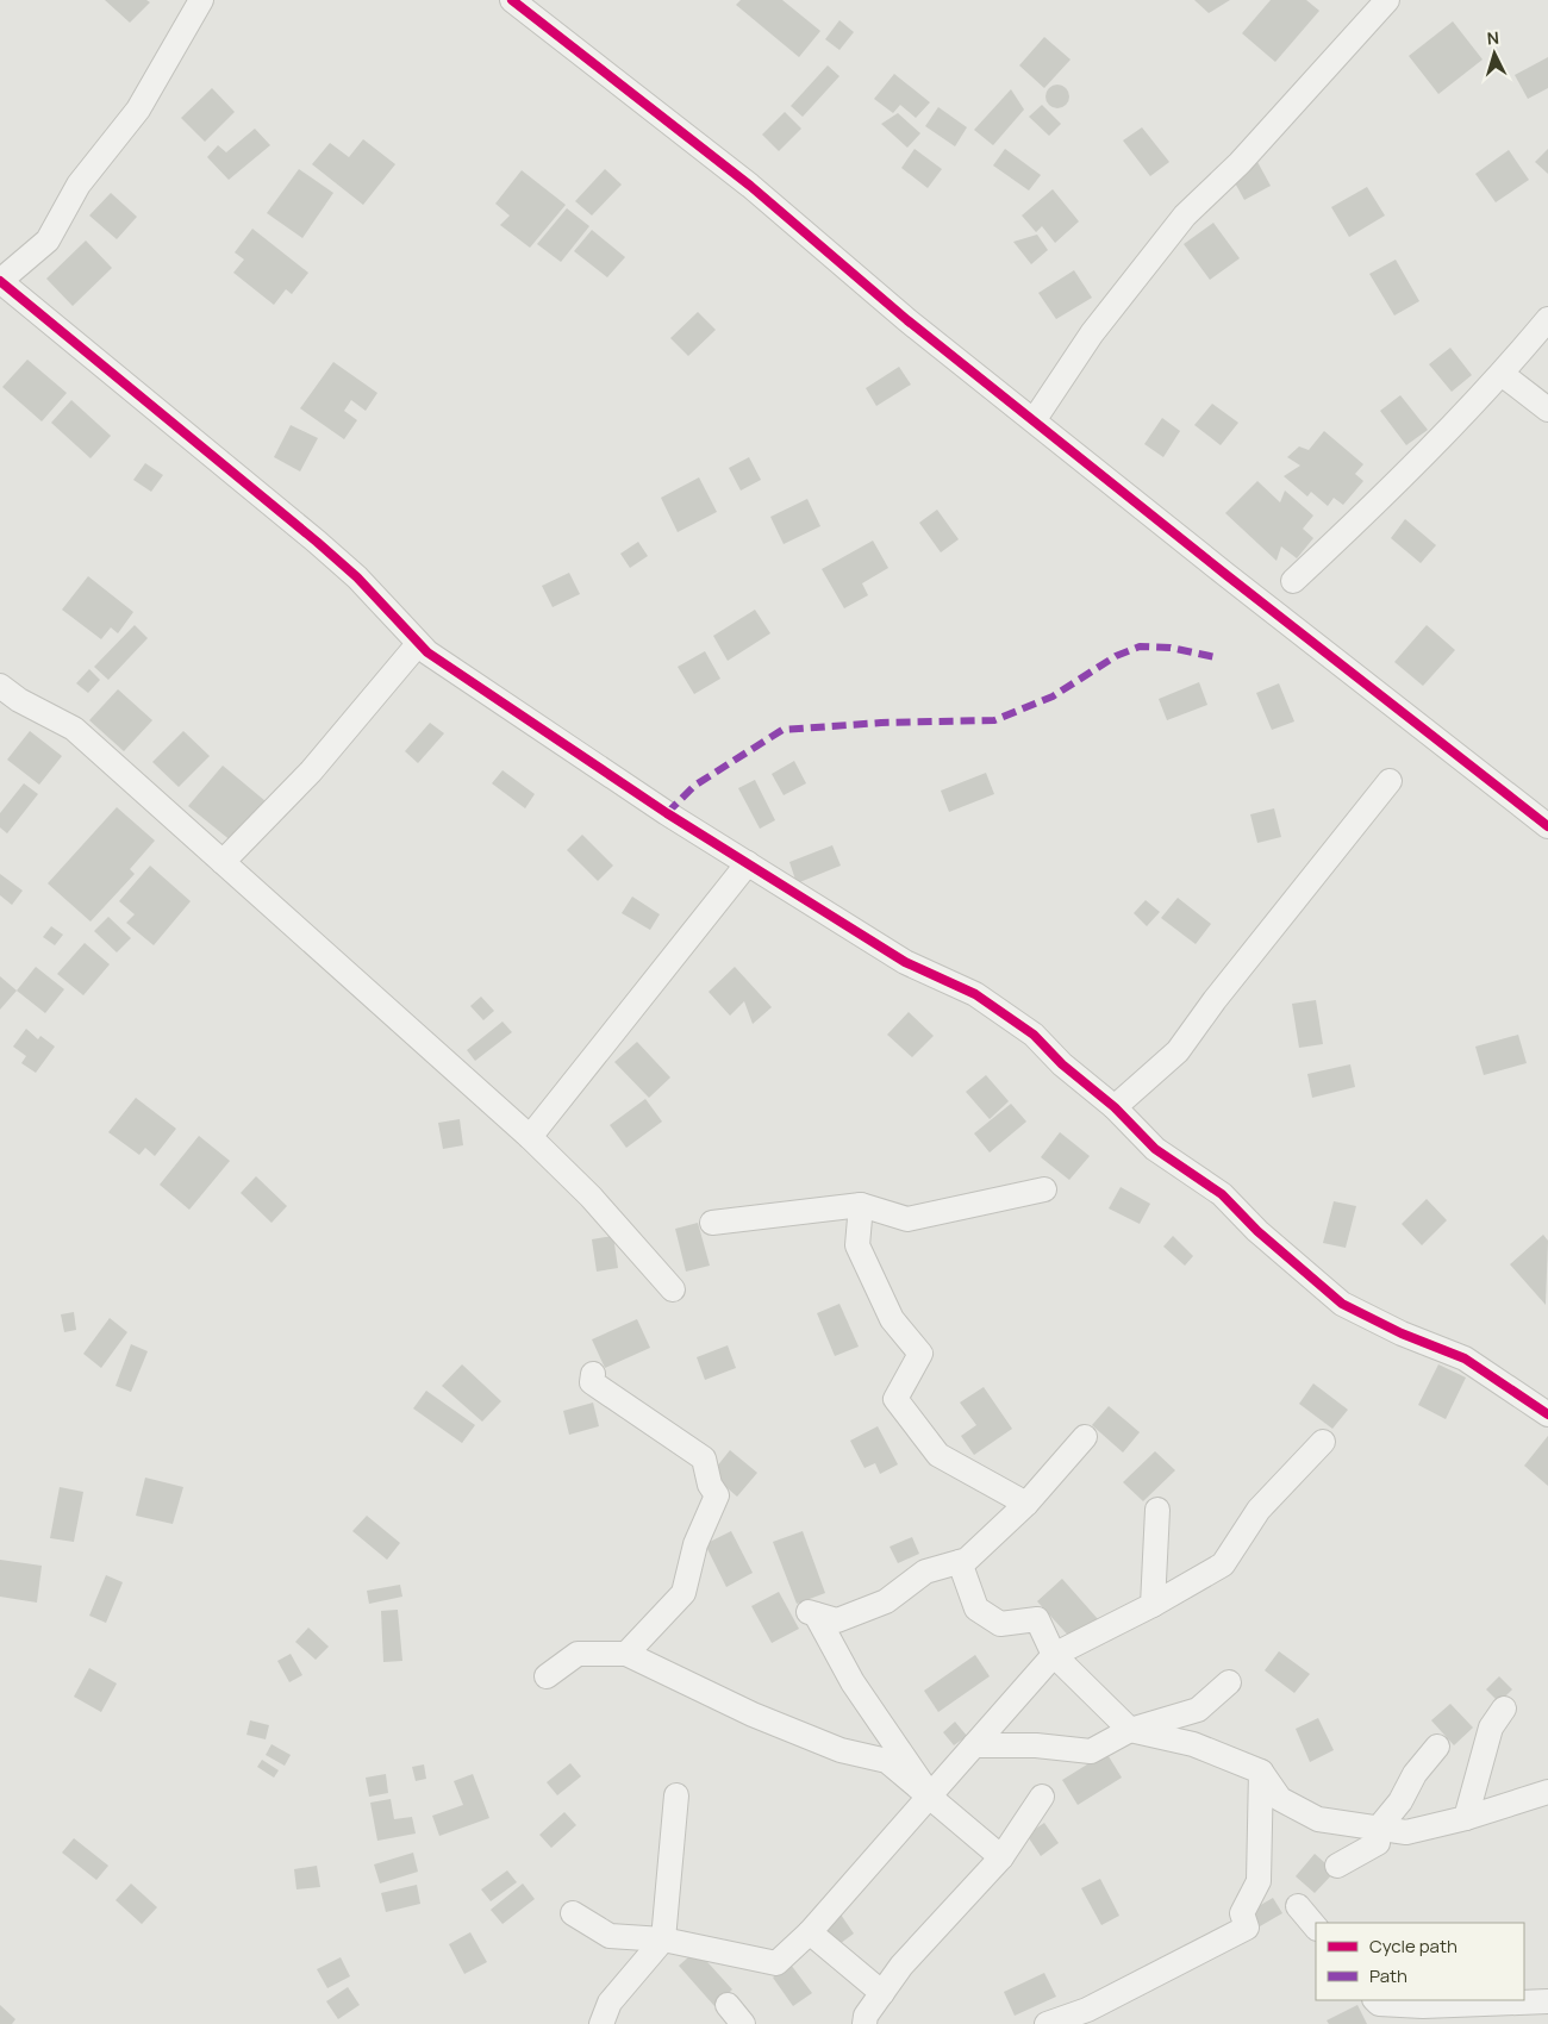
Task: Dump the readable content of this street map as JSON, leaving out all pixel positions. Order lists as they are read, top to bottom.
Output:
{
  "legend": ["Cycle path", "Path"],
  "north": "top"
}
